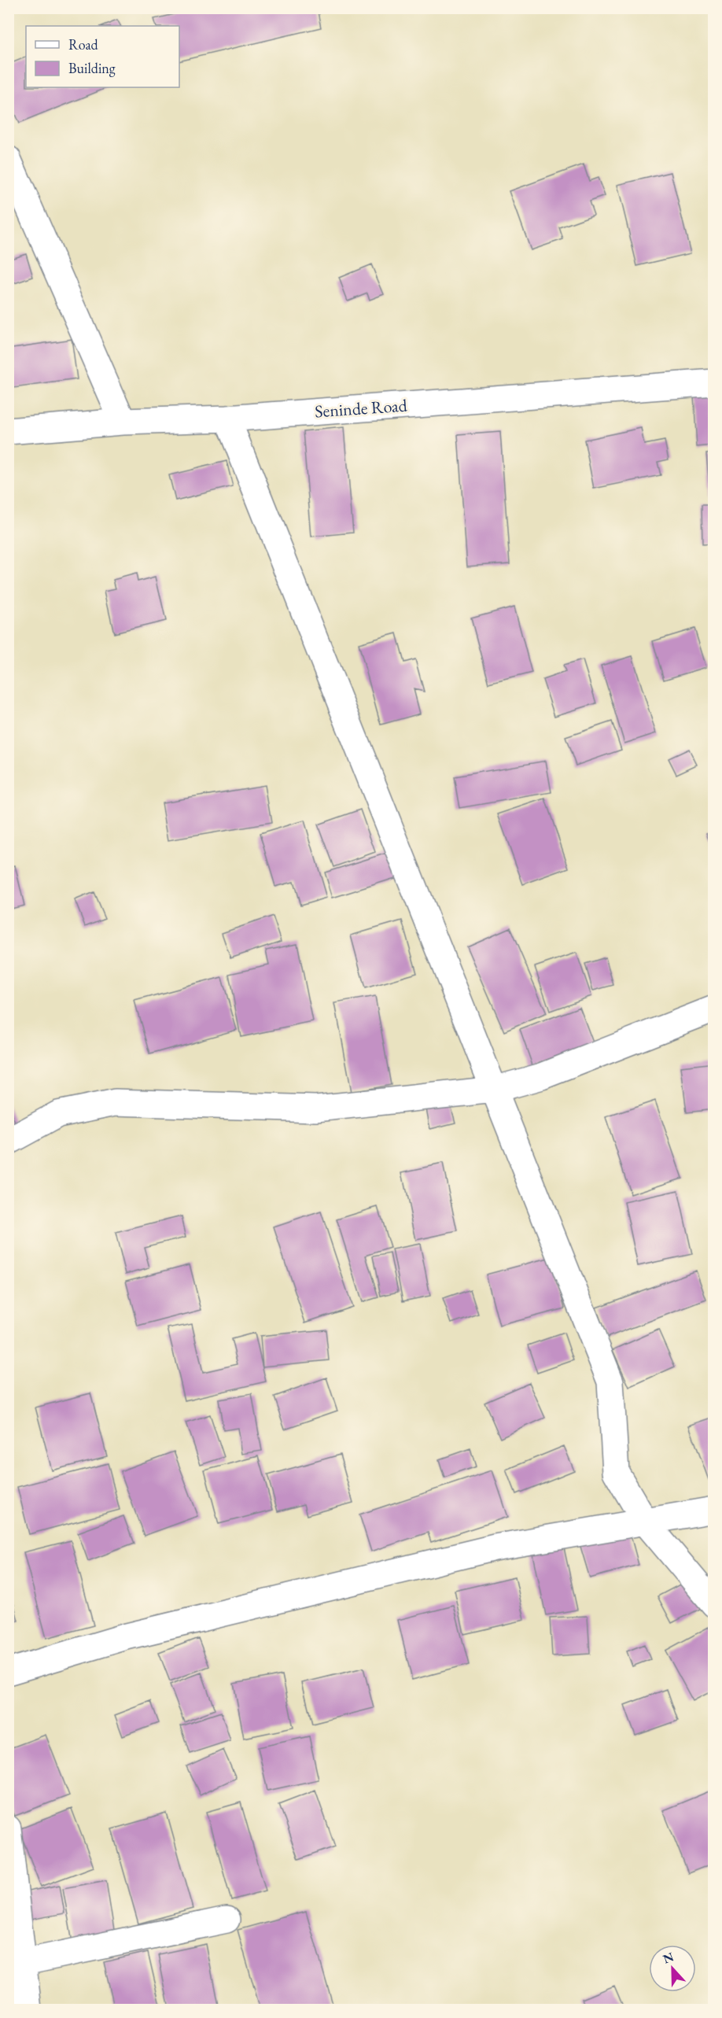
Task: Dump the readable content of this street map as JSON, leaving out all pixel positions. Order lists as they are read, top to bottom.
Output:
{
  "streets": {
    "street": ["Seninde Road"]
  },
  "legend": ["Road", "Building"],
  "north": "top"
}
